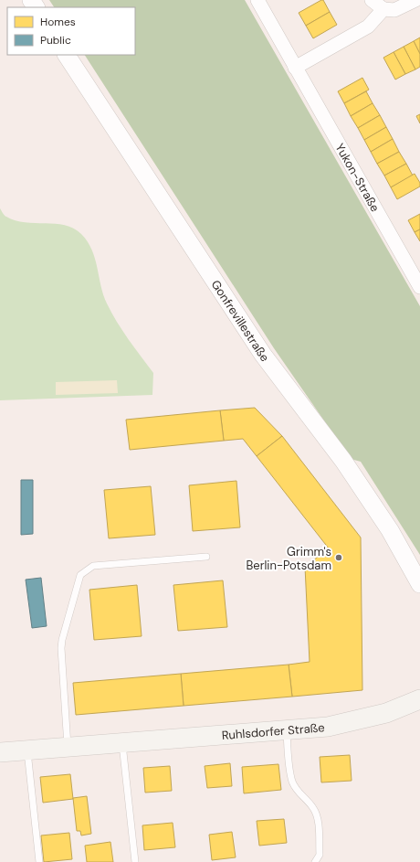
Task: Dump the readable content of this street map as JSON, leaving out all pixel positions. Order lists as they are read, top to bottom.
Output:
{
  "streets": {
    "main road": ["Ruhlsdorfer Straße"],
    "street": ["Yukon-Straße", "Gonfrevillestraße"]
  },
  "places": ["Grimm's Berlin-Potsdam"],
  "legend": ["Homes", "Public"]
}
